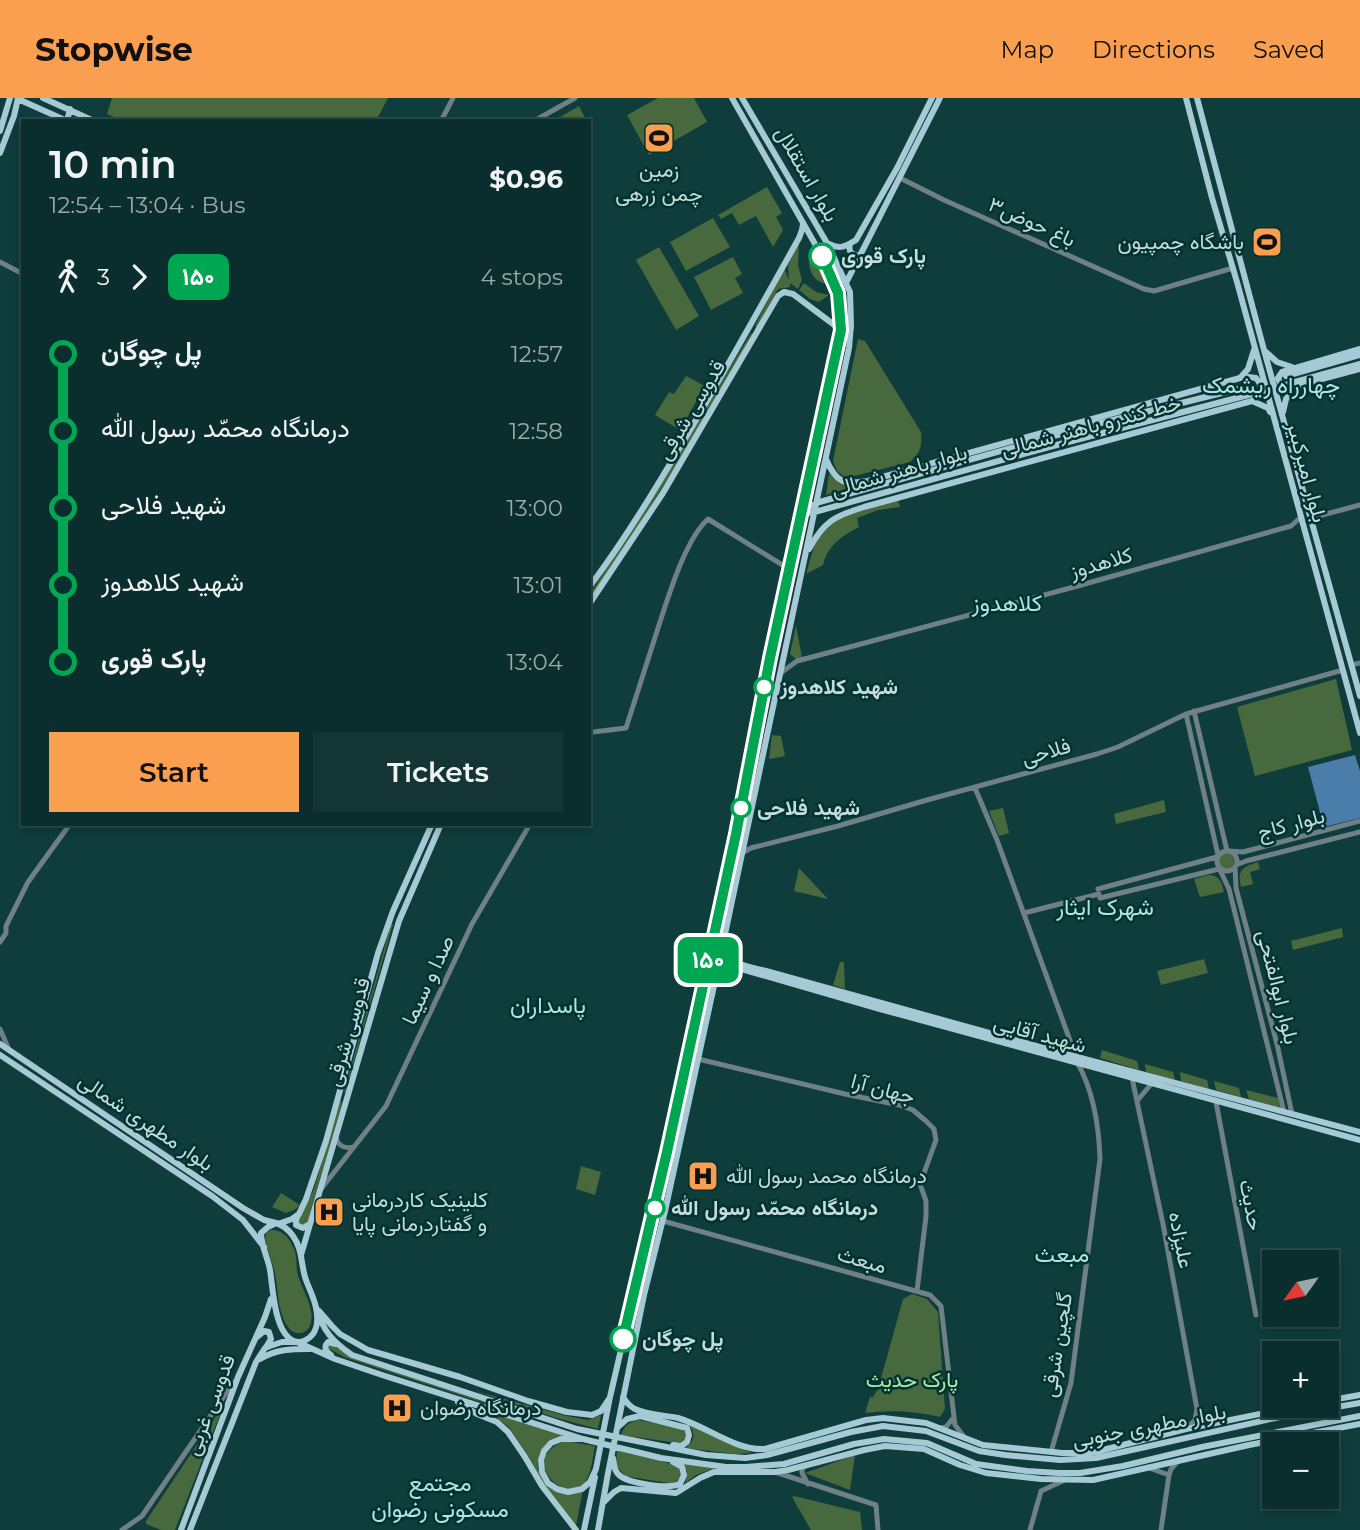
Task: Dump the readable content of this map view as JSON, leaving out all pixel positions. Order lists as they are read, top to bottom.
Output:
{
  "streets": {
    "main road": [
      "بلوار استقلال",
      "قدوسی شرقی",
      "خط کندرو باهنر شمالی",
      "بلوار باهنر شمالی",
      "بلوار امیرکبیر",
      "شهید آقایی",
      "بلوار مطهرى شمالى",
      "قدوسی غربی",
      "بلوار مطهری جنوبی"
    ],
    "street": [
      "باغ حوض۳",
      "کلاهدوز",
      "فلاحی",
      "بلوار کاج",
      "صدا و سیما",
      "بلوار ابوالفتحی",
      "جهان آرا",
      "حدیث",
      "علیزاده",
      "مبعث",
      "گلچین شرقی"
    ]
  },
  "crossings": [
    ["بلوار استقلال", "قدوسی شرقی"],
    ["بلوار استقلال", "خط کندرو باهنر شمالی"],
    ["بلوار استقلال", "بلوار باهنر شمالی"],
    ["بلوار استقلال", "کلاهدوز"],
    ["بلوار استقلال", "فلاحی"],
    ["بلوار استقلال", "جهان آرا"],
    ["بلوار استقلال", "مبعث"],
    ["باغ حوض۳", "بلوار امیرکبیر"],
    ["قدوسی شرقی", "صدا و سیما"],
    ["خط کندرو باهنر شمالی", "بلوار باهنر شمالی"],
    ["بلوار امیرکبیر", "کلاهدوز"],
    ["بلوار امیرکبیر", "فلاحی"],
    ["فلاحی", "گلچین شرقی"],
    ["بلوار کاج", "بلوار ابوالفتحی"],
    ["بلوار ابوالفتحی", "شهید آقایی"],
    ["شهید آقایی", "حدیث"],
    ["شهید آقایی", "علیزاده"],
    ["شهید آقایی", "گلچین شرقی"],
    ["جهان آرا", "مبعث"]
  ],
  "districts": [
    "چهارراه ریشمک",
    "کلاهدوز",
    "شهرک ایثار",
    "پاسداران",
    "مبعث",
    "مجتمع مسکونی رضوان"
  ],
  "parks": ["پارک حدیث"],
  "places": {
    "sports": ["زمین چمن زرهی", "باشگاه چمپیون"],
    "other": [
      "پارک قوری",
      "شهید کلاهدوز",
      "شهید فلاحی",
      "درمانگاه محمّد رسول الله",
      "پل چوگان"
    ],
    "hospital": ["درمانگاه محمد رسول الله", "کلینیک کاردرمانی و گفتاردرمانی پایا", "درمانگاه رضوان"]
  },
  "lines": ["bus line ۱۵۰"],
  "north": "bottom left",
  "page": {
    "header": "Stopwise",
    "nav": ["Map", "Directions", "Saved"],
    "on_map": "۱۵۰",
    "heading": ["10 min", "12:54 – 13:04 · Bus", "$0.96"],
    "legs": ["3", "۱۵۰", "4 stops"],
    "list": [
      {
        "name": "پل چوگان",
        "value": "12:57"
      },
      {
        "name": "درمانگاه محمّد رسول الله",
        "value": "12:58"
      },
      {
        "name": "شهید فلاحی",
        "value": "13:00"
      },
      {
        "name": "شهید کلاهدوز",
        "value": "13:01"
      },
      {
        "name": "پارک قوری",
        "value": "13:04"
      }
    ],
    "buttons": ["Start", "Tickets"],
    "map_buttons": ["+", "−"]
  }
}
